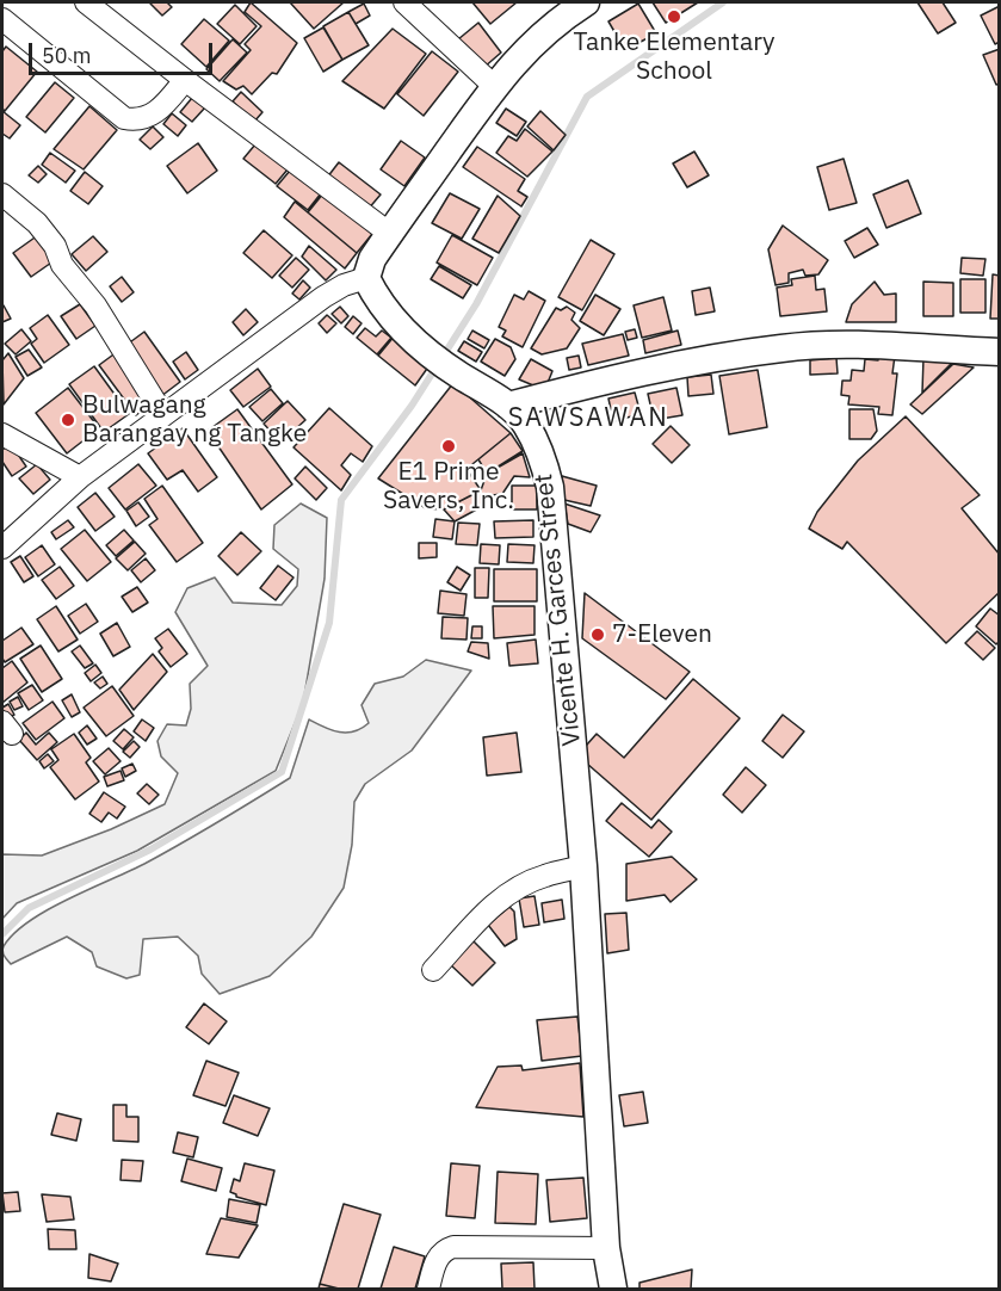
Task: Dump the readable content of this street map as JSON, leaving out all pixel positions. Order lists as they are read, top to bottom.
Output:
{
  "streets": {
    "street": ["Vicente H. Garces Street"]
  },
  "districts": ["SAWSAWAN"],
  "places": [
    "Tanke Elementary School",
    "Bulwagang Barangay ng Tangke",
    "E1 Prime Savers, Inc.",
    "7-Eleven"
  ],
  "scale_bar": "50 m"
}
